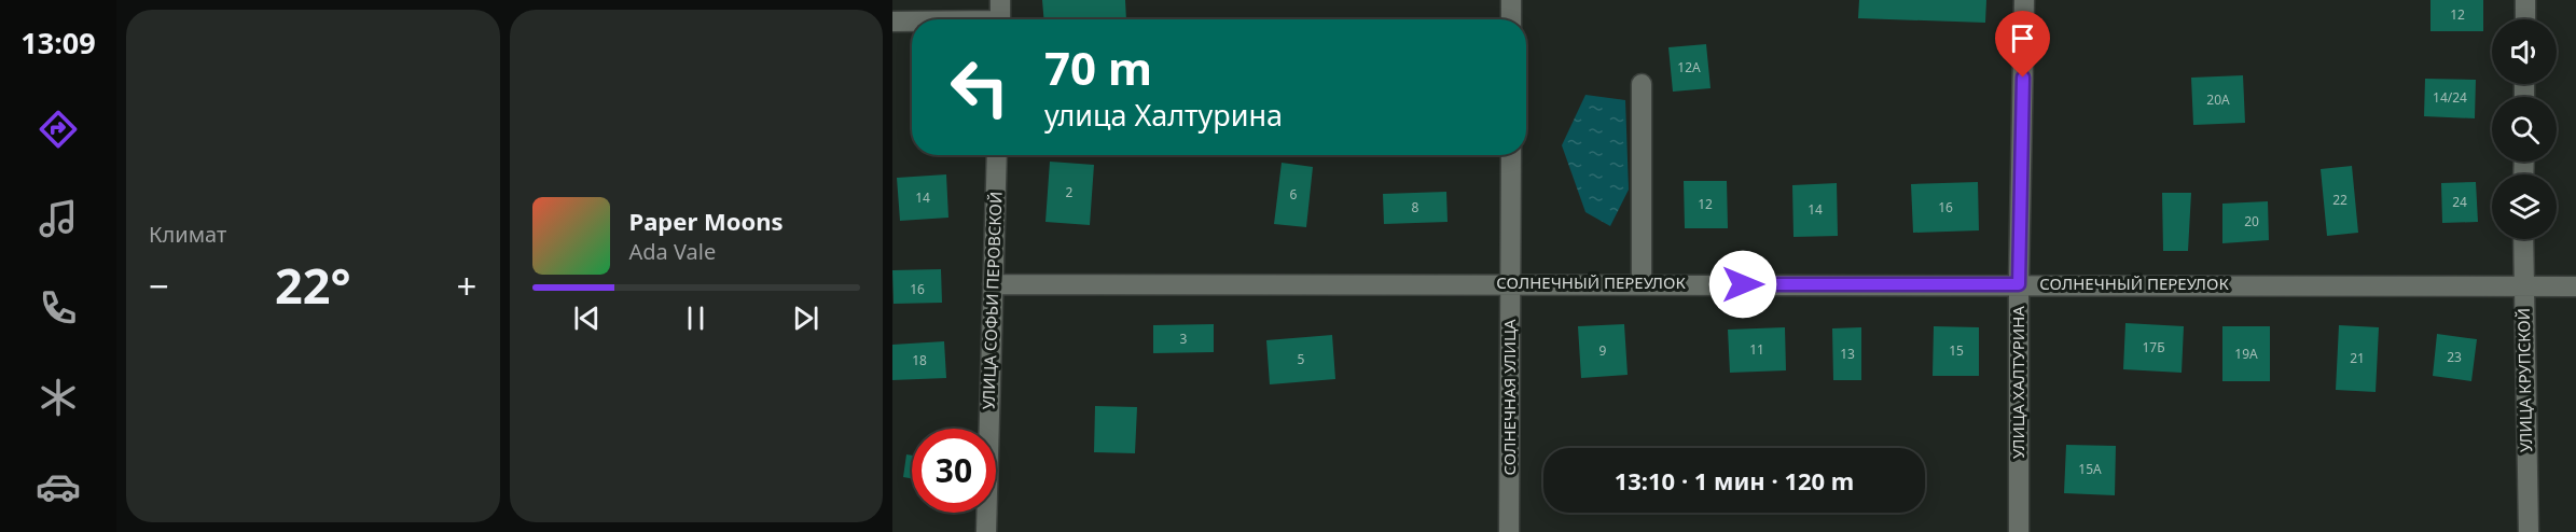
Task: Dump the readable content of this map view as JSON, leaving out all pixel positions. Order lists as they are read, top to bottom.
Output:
{
  "streets": {
    "street": [
      "СОЛНЕЧНЫЙ ПЕРЕУЛОК",
      "УЛИЦА СОФЬИ ПЕРОВСКОЙ",
      "УЛИЦА КРУПСКОЙ",
      "УЛИЦА ХАЛТУРИНА",
      "СОЛНЕЧНАЯ УЛИЦА"
    ]
  },
  "crossings": [
    ["СОЛНЕЧНЫЙ ПЕРЕУЛОК", "УЛИЦА СОФЬИ ПЕРОВСКОЙ"],
    ["СОЛНЕЧНЫЙ ПЕРЕУЛОК", "УЛИЦА КРУПСКОЙ"],
    ["СОЛНЕЧНЫЙ ПЕРЕУЛОК", "УЛИЦА ХАЛТУРИНА"],
    ["СОЛНЕЧНЫЙ ПЕРЕУЛОК", "СОЛНЕЧНАЯ УЛИЦА"]
  ],
  "house_numbers": [
    "12",
    "12А",
    "14/24",
    "20А",
    "2",
    "6",
    "14",
    "22",
    "24",
    "12",
    "8",
    "16",
    "14",
    "20",
    "16",
    "3",
    "17Б",
    "11",
    "9",
    "15",
    "13",
    "19А",
    "23",
    "21",
    "5",
    "18",
    "15А"
  ],
  "page": {
    "tabs": "13:09",
    "tile": "Климат",
    "turn": ["70 m", "улица Халтурина"],
    "song": ["Paper Moons", "Ada Vale"],
    "heat": ["−", "22°", "+"],
    "limit": "30",
    "trip": "13:10 · 1 мин · 120 m"
  }
}
